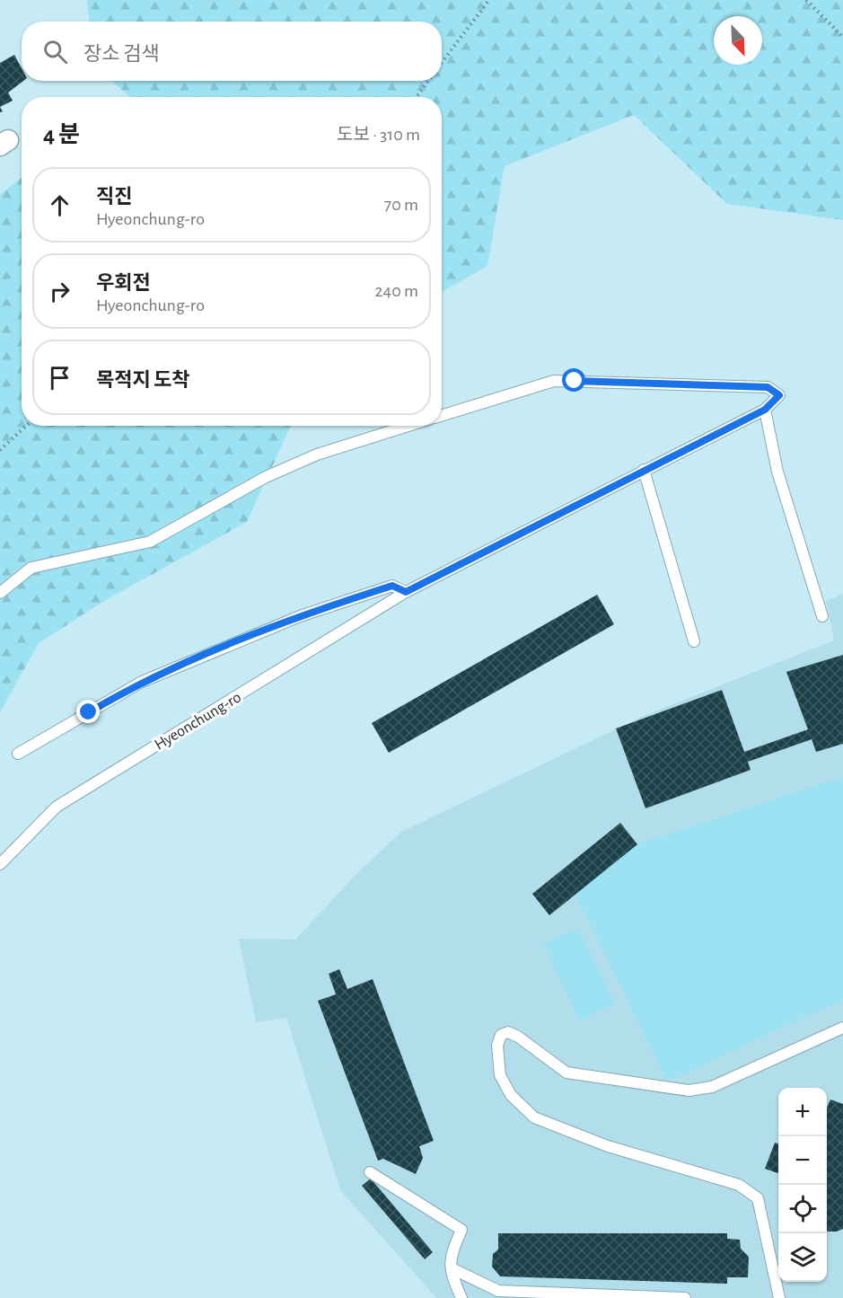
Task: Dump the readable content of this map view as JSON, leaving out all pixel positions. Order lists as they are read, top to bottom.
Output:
{
  "streets": {
    "lane": ["Hyeonchung-ro"]
  },
  "north": "bottom right",
  "page": {
    "search": "장소 검색",
    "heading": ["4 분", "도보 · 310 m"],
    "list": [
      ["직진", "Hyeonchung-ro", "70 m"],
      ["우회전", "Hyeonchung-ro", "240 m"],
      "목적지 도착"
    ],
    "map_buttons": ["+", "−"]
  }
}
